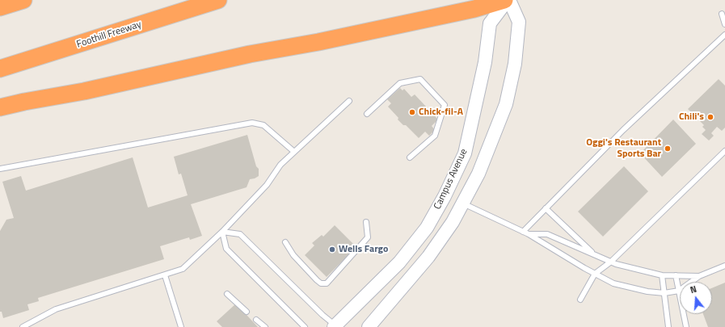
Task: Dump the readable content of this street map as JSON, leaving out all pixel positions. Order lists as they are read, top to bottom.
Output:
{
  "streets": {
    "highway": ["Foothill Freeway"],
    "main road": ["Campus Avenue"]
  },
  "places": [
    "Chick-fil-A",
    "Chili's",
    "Oggi's Restaurant Sports Bar",
    "Wells Fargo"
  ],
  "north": "top"
}
